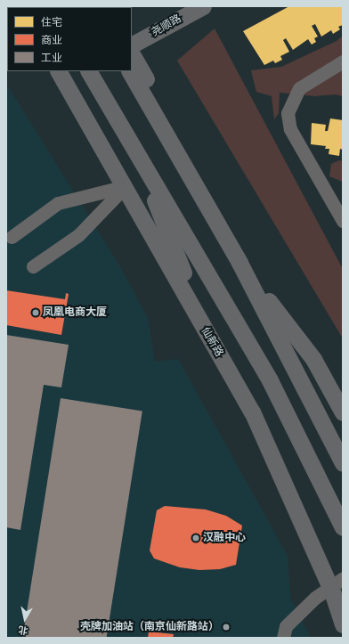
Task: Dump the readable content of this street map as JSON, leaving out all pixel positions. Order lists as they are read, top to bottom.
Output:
{
  "streets": {
    "main road": ["尧顺路", "仙新路"]
  },
  "places": ["凤凰电商大厦", "汉融中心", "壳牌加油站（南京仙新路站）"],
  "legend": ["住宅", "商业", "工业"],
  "north": "bottom"
}
